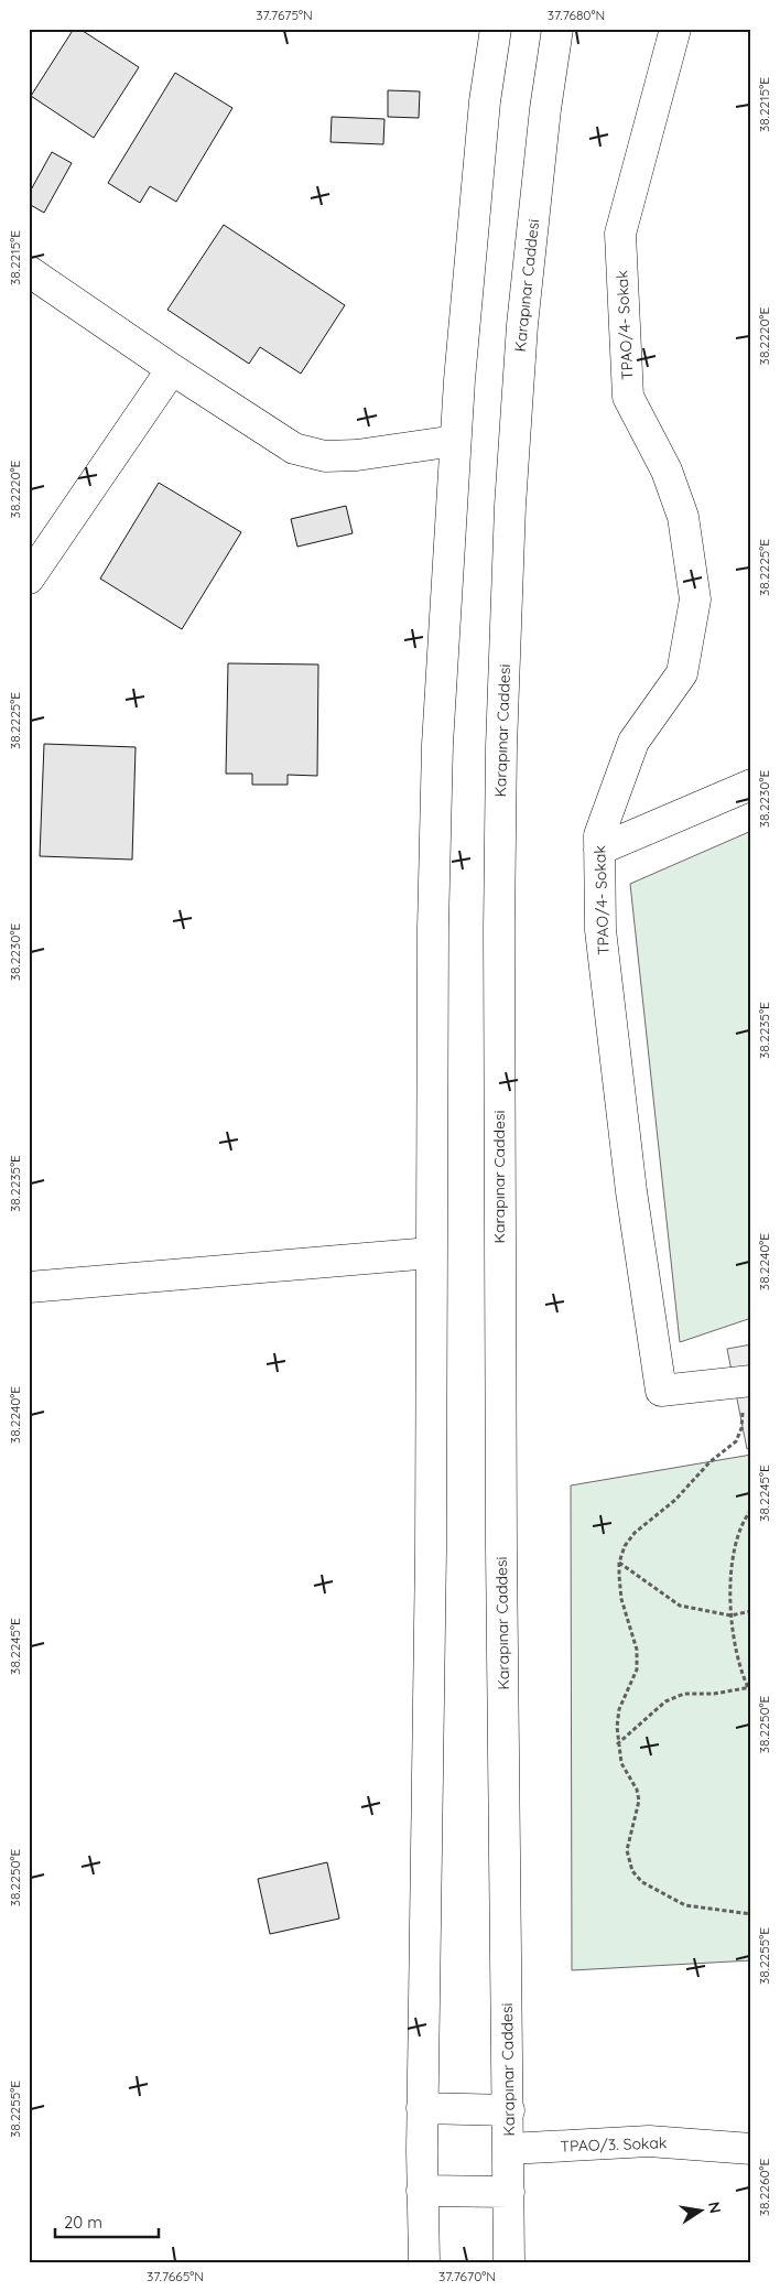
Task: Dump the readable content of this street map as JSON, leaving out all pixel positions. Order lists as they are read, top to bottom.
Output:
{
  "streets": {
    "main road": ["Karapınar Caddesi", "TPAO/4- Sokak", "TPAO/3. Sokak"]
  },
  "crossings": [
    ["Karapınar Caddesi", "TPAO/3. Sokak"]
  ],
  "scale_bar": "20 m",
  "north": "right",
  "coordinates": [
    "37.7675°N",
    "37.7680°N",
    "38.2215°E",
    "38.2220°E",
    "38.2225°E",
    "38.2230°E",
    "38.2235°E",
    "38.2240°E",
    "38.2245°E",
    "38.2250°E",
    "38.2255°E",
    "38.2260°E",
    "37.7665°N",
    "37.7670°N"
  ]
}
